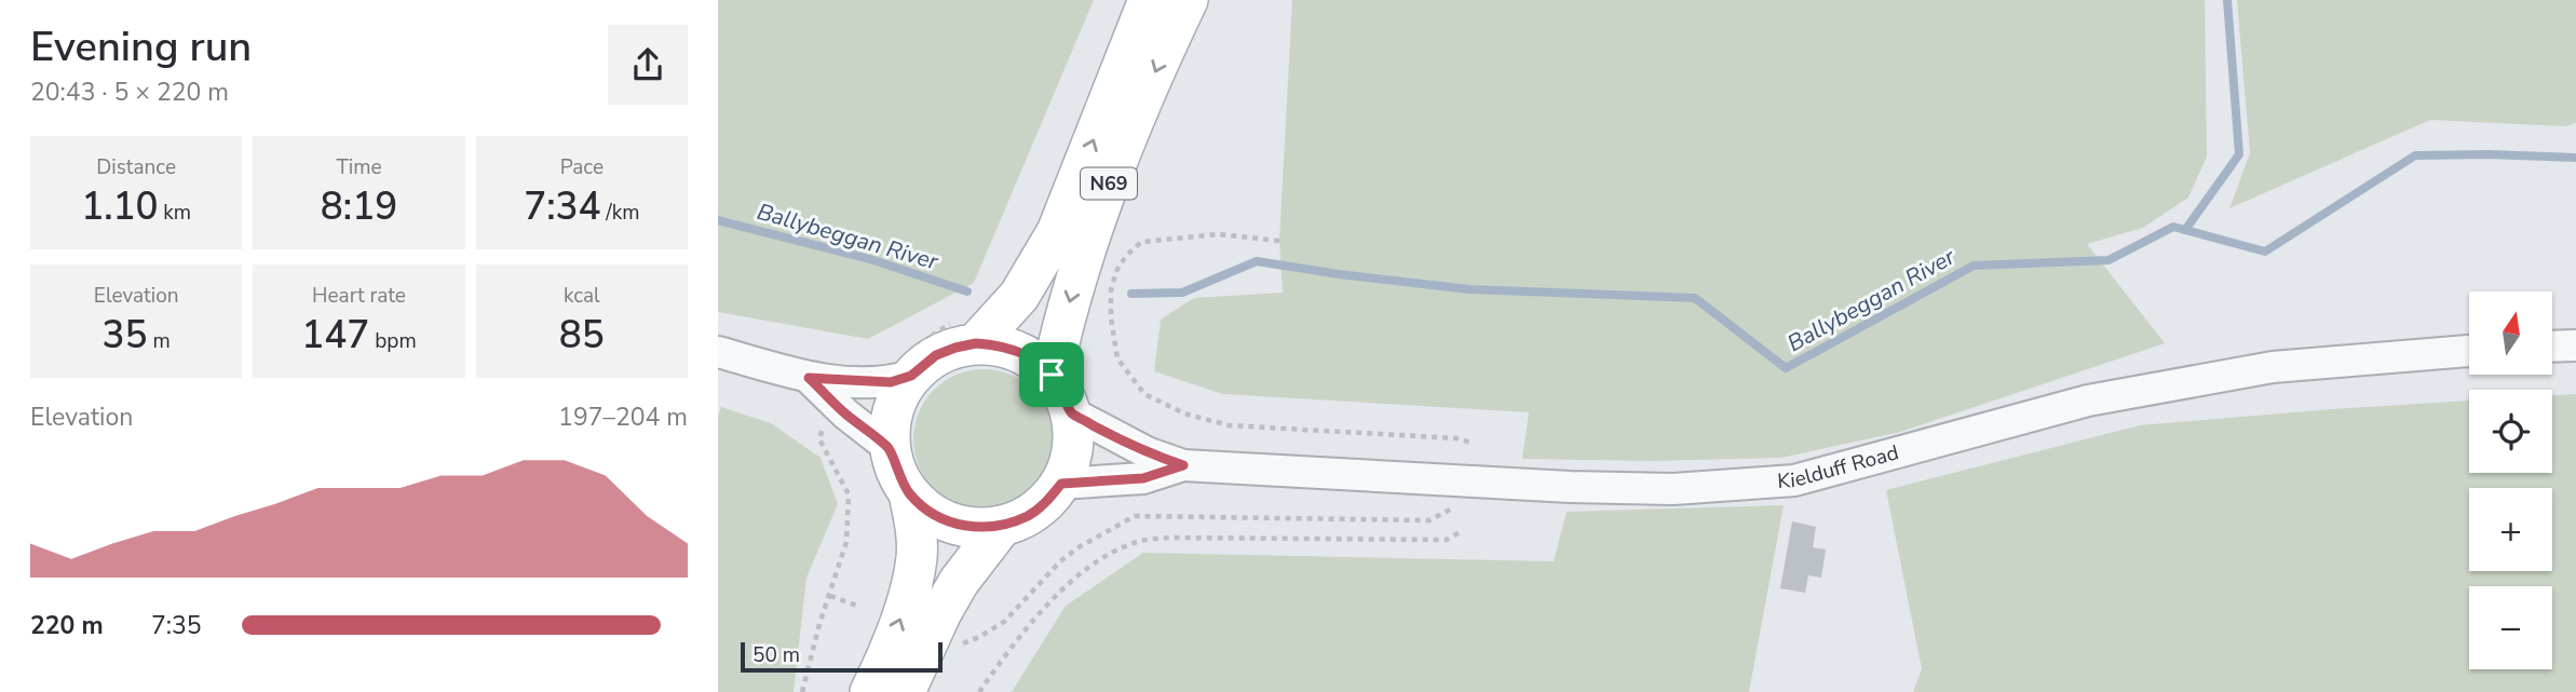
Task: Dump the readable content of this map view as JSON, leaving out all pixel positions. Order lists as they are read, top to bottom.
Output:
{
  "streets": {
    "main road": ["N69"],
    "street": ["Kielduff Road"]
  },
  "water": ["Ballybeggan River"],
  "scale_bar": "50 m",
  "north": "top",
  "page": {
    "heading": ["Evening run", "20:43 · 5 × 220 m"],
    "stats": [
      ["Distance", "1.10 km"],
      ["Time", "8:19"],
      ["Pace", "7:34 /km"],
      ["Elevation", "35 m"],
      ["Heart rate", "147 bpm"],
      ["kcal", "85"]
    ],
    "map_buttons": ["+", "−"],
    "chart": ["Elevation", "197–204 m"],
    "list": [
      {
        "name": "220 m",
        "note": "7:35"
      }
    ],
    "scale": "50 m"
  }
}
